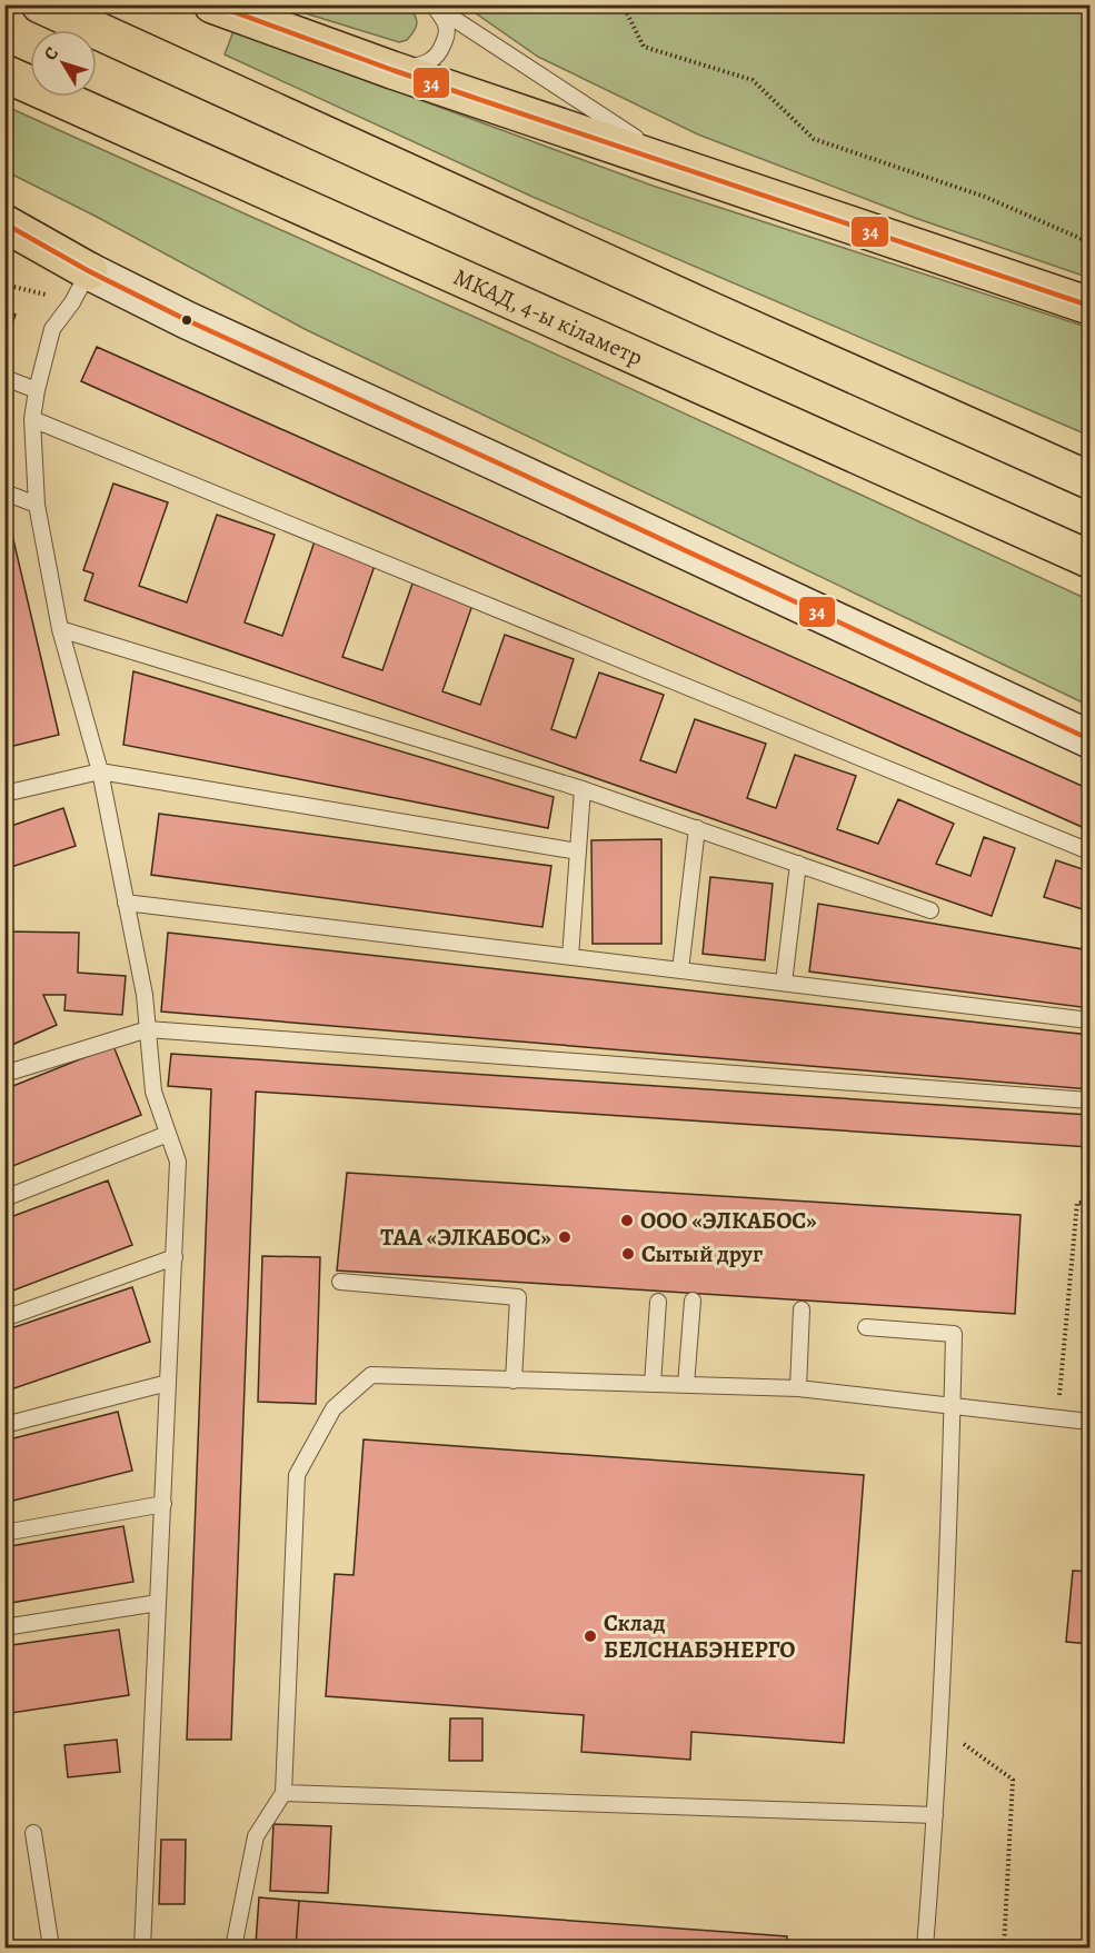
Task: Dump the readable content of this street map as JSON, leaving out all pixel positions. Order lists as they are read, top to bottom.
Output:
{
  "streets": {
    "highway": ["МКАД, 4-ы кіламетр"]
  },
  "places": [
    "ООО «ЭЛКАБОС»",
    "ТАА «ЭЛКАБОС»",
    "Сытый друг",
    "Склад БЕЛСНАБЭНЕРГО"
  ],
  "lines": ["transit line 34"],
  "north": "top left"
}
